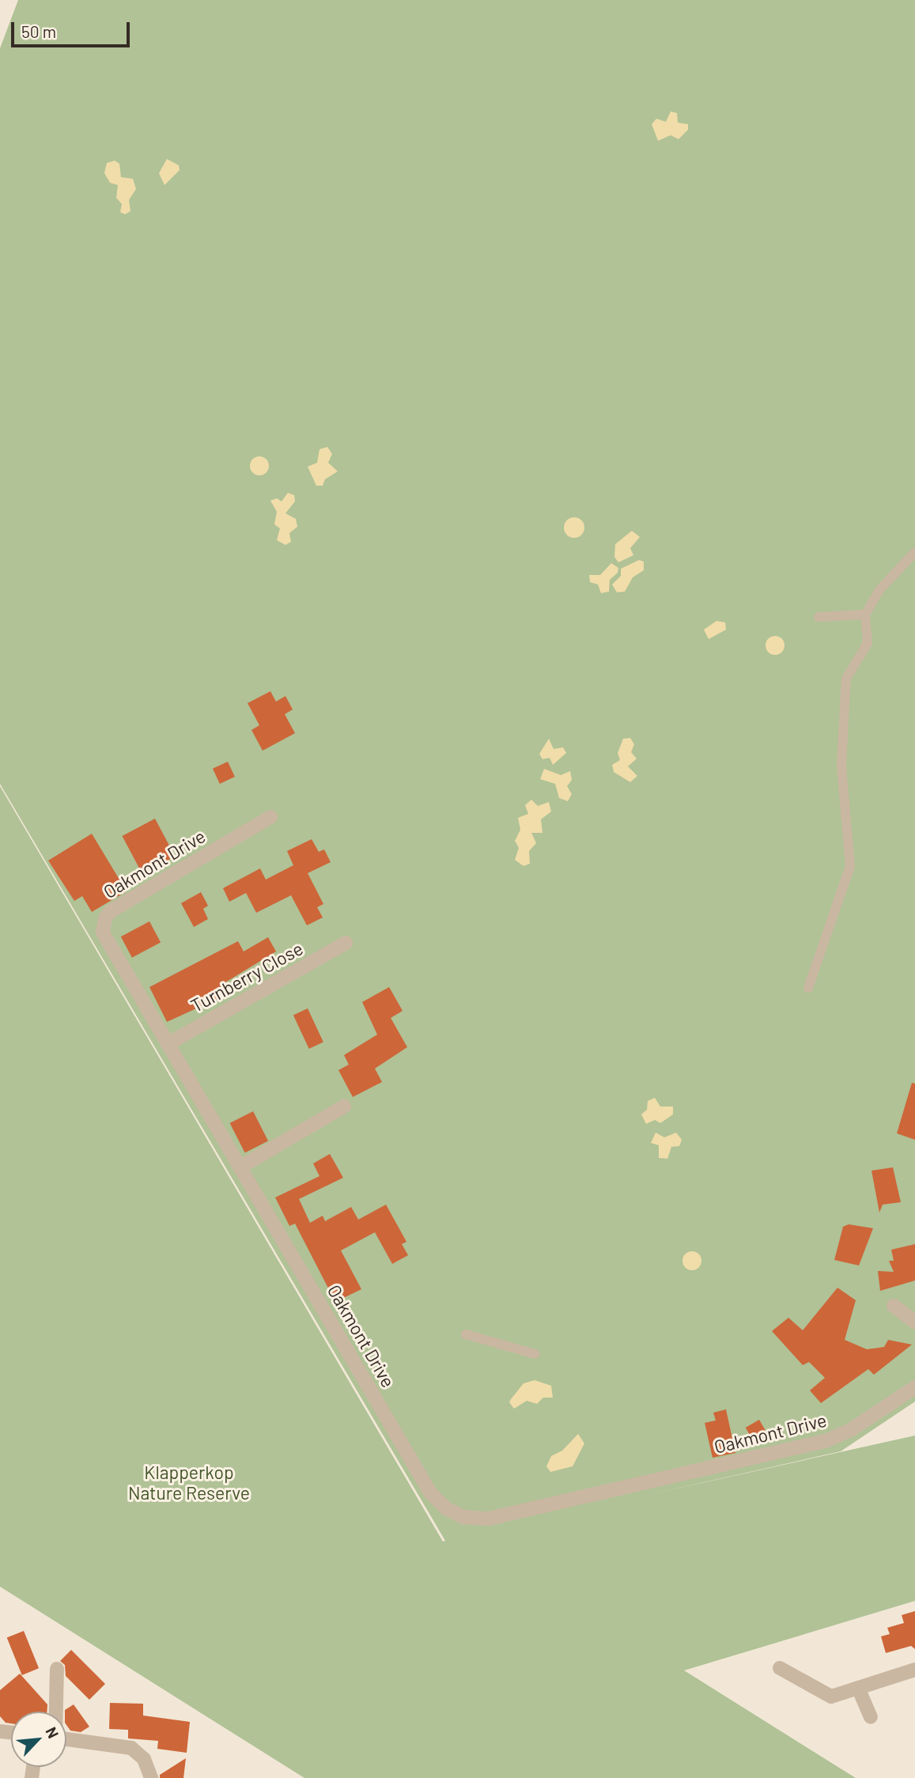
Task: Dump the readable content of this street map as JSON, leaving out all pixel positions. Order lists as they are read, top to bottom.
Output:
{
  "streets": {
    "street": ["Oakmont Drive", "Turnberry Close"]
  },
  "crossings": [
    ["Oakmont Drive", "Turnberry Close"]
  ],
  "parks": ["Klapperkop Nature Reserve"],
  "scale_bar": "50 m",
  "north": "top right"
}
